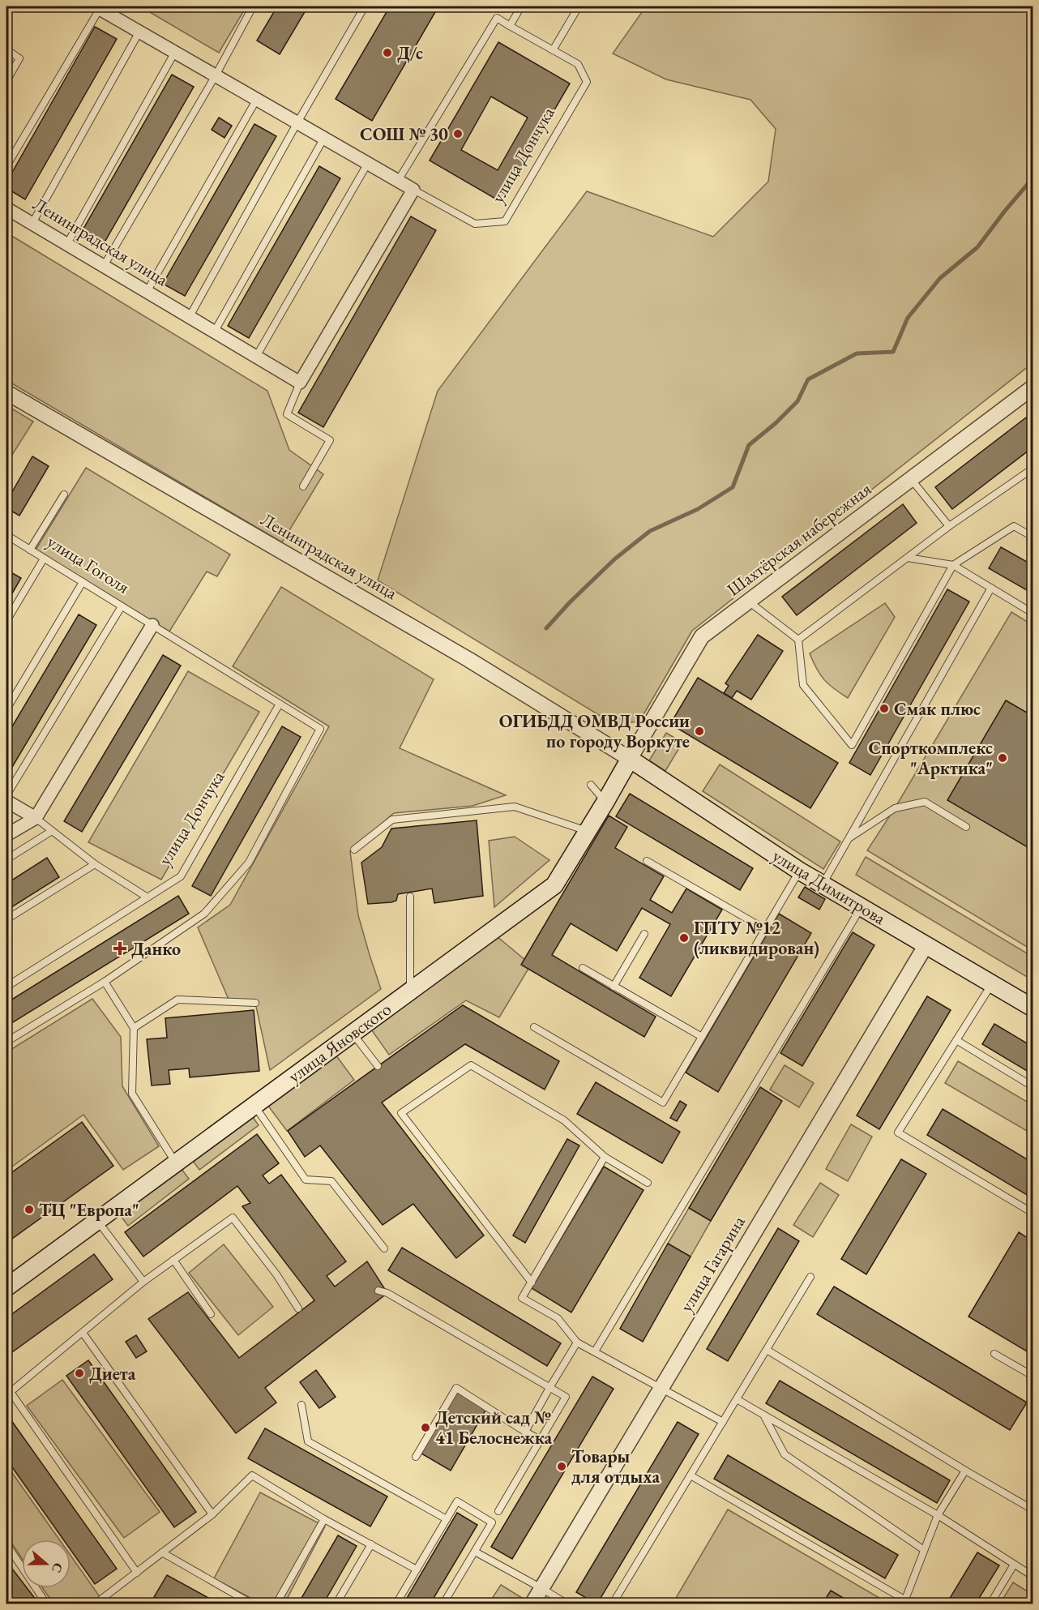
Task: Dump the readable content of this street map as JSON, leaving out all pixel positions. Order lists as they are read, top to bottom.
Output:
{
  "streets": {
    "main road": ["улица Димитрова", "улица Яновского"],
    "street": ["Ленинградская улица", "Шахтёрская набережная", "улица Гагарина"],
    "lane": ["улица Дончука", "улица Гоголя"]
  },
  "crossings": [
    ["улица Дончука", "улица Гоголя"],
    ["Ленинградская улица", "Шахтёрская набережная"],
    ["Ленинградская улица", "улица Димитрова"],
    ["Ленинградская улица", "улица Яновского"],
    ["Шахтёрская набережная", "улица Димитрова"],
    ["Шахтёрская набережная", "улица Яновского"],
    ["улица Димитрова", "улица Яновского"],
    ["улица Димитрова", "улица Гагарина"]
  ],
  "places": {
    "other": [
      "Д/с",
      "СОШ № 30",
      "Смак плюс",
      "ОГИБДД ОМВД России по городу Воркуте",
      "Спорткомплекс \"Арктика\"",
      "ГПТУ №12 (ликвидирован)",
      "ТЦ \"Европа\"",
      "Диета",
      "Детский сад № 41 Белоснежка",
      "Товары для отдыха"
    ],
    "health": ["Данко"]
  },
  "north": "right"
}
